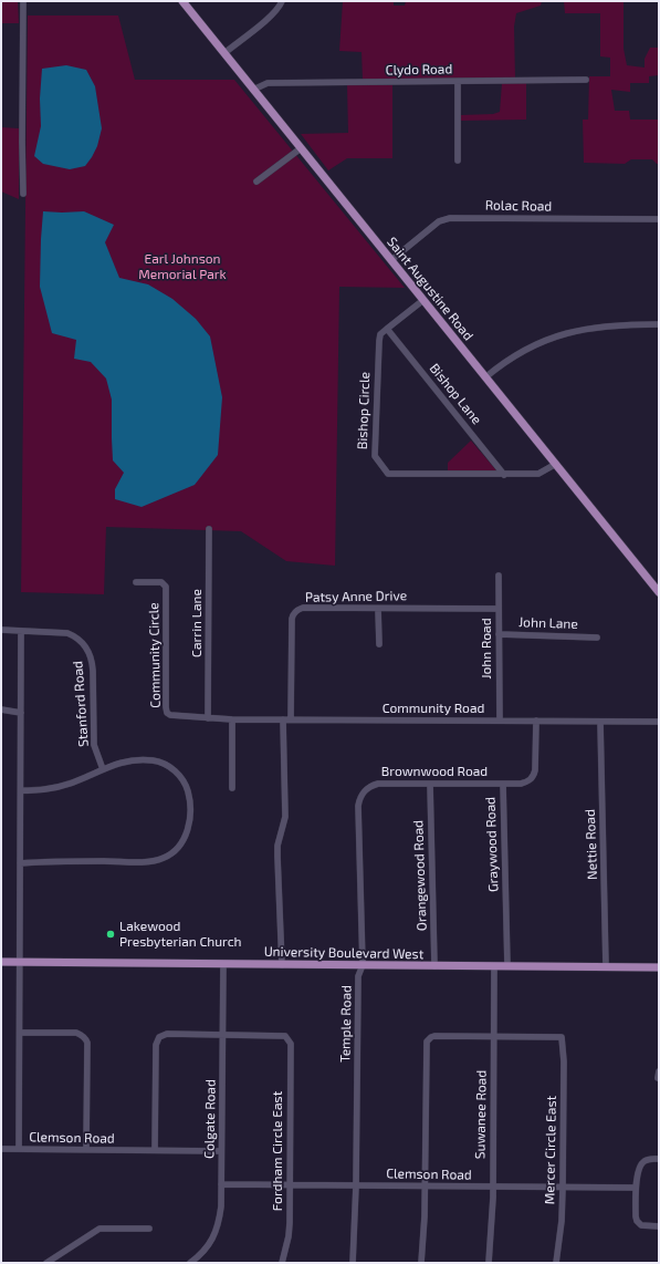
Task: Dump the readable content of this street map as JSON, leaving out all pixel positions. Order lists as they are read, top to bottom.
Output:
{
  "streets": {
    "main road": ["Saint Augustine Road", "University Boulevard West"],
    "street": [
      "Clydo Road",
      "Rolac Road",
      "Bishop Lane",
      "Bishop Circle",
      "Patsy Anne Drive",
      "Carrin Lane",
      "John Lane",
      "John Road",
      "Community Circle",
      "Stanford Road",
      "Community Road",
      "Brownwood Road",
      "Graywood Road",
      "Nettie Road",
      "Orangewood Road",
      "Temple Road",
      "Suwanee Road",
      "Colgate Road",
      "Clemson Road",
      "Mercer Circle East",
      "Fordham Circle East"
    ]
  },
  "crossings": [
    ["Clydo Road", "Saint Augustine Road"],
    ["Rolac Road", "Saint Augustine Road"],
    ["Saint Augustine Road", "Bishop Circle"],
    ["Bishop Lane", "Bishop Circle"],
    ["Patsy Anne Drive", "John Road"],
    ["Patsy Anne Drive", "Community Road"],
    ["Carrin Lane", "Community Circle"],
    ["Carrin Lane", "Community Road"],
    ["John Lane", "John Road"],
    ["John Road", "Community Road"],
    ["Community Circle", "Community Road"],
    ["Community Road", "Graywood Road"],
    ["Community Road", "Nettie Road"],
    ["Brownwood Road", "Graywood Road"],
    ["Brownwood Road", "Orangewood Road"],
    ["Brownwood Road", "Temple Road"],
    ["Graywood Road", "University Boulevard West"],
    ["Nettie Road", "University Boulevard West"],
    ["Orangewood Road", "University Boulevard West"],
    ["University Boulevard West", "Temple Road"],
    ["University Boulevard West", "Suwanee Road"],
    ["University Boulevard West", "Colgate Road"],
    ["Temple Road", "Clemson Road"],
    ["Suwanee Road", "Clemson Road"],
    ["Suwanee Road", "Mercer Circle East"],
    ["Colgate Road", "Clemson Road"],
    ["Colgate Road", "Fordham Circle East"],
    ["Clemson Road", "Mercer Circle East"],
    ["Clemson Road", "Fordham Circle East"]
  ],
  "parks": ["Earl Johnson Memorial Park"],
  "places": ["Lakewood Presbyterian Church"]
}
